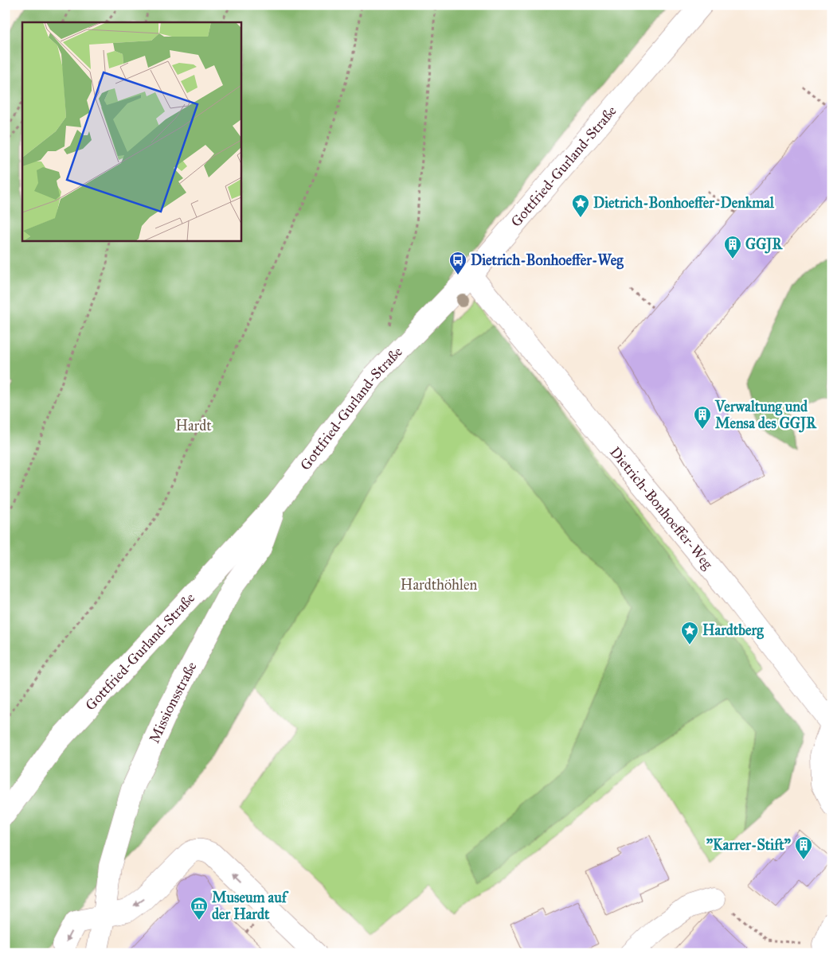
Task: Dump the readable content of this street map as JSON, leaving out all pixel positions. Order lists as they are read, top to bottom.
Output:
{
  "streets": {
    "street": ["Gottfried-Gurland-Straße", "Dietrich-Bonhoeffer-Weg", "Missionsstraße"]
  },
  "crossings": [
    ["Gottfried-Gurland-Straße", "Dietrich-Bonhoeffer-Weg"],
    ["Gottfried-Gurland-Straße", "Missionsstraße"]
  ],
  "parks": ["Hardt", "Hardthöhlen"],
  "places": {
    "place": ["Dietrich-Bonhoeffer-Denkmal", "Hardtberg"],
    "building": ["GGJR", "Verwaltung und Mensa des GGJR", "\"Karrer-Stift\""],
    "bus stop": ["Dietrich-Bonhoeffer-Weg"],
    "museum": ["Museum auf der Hardt"]
  }
}
